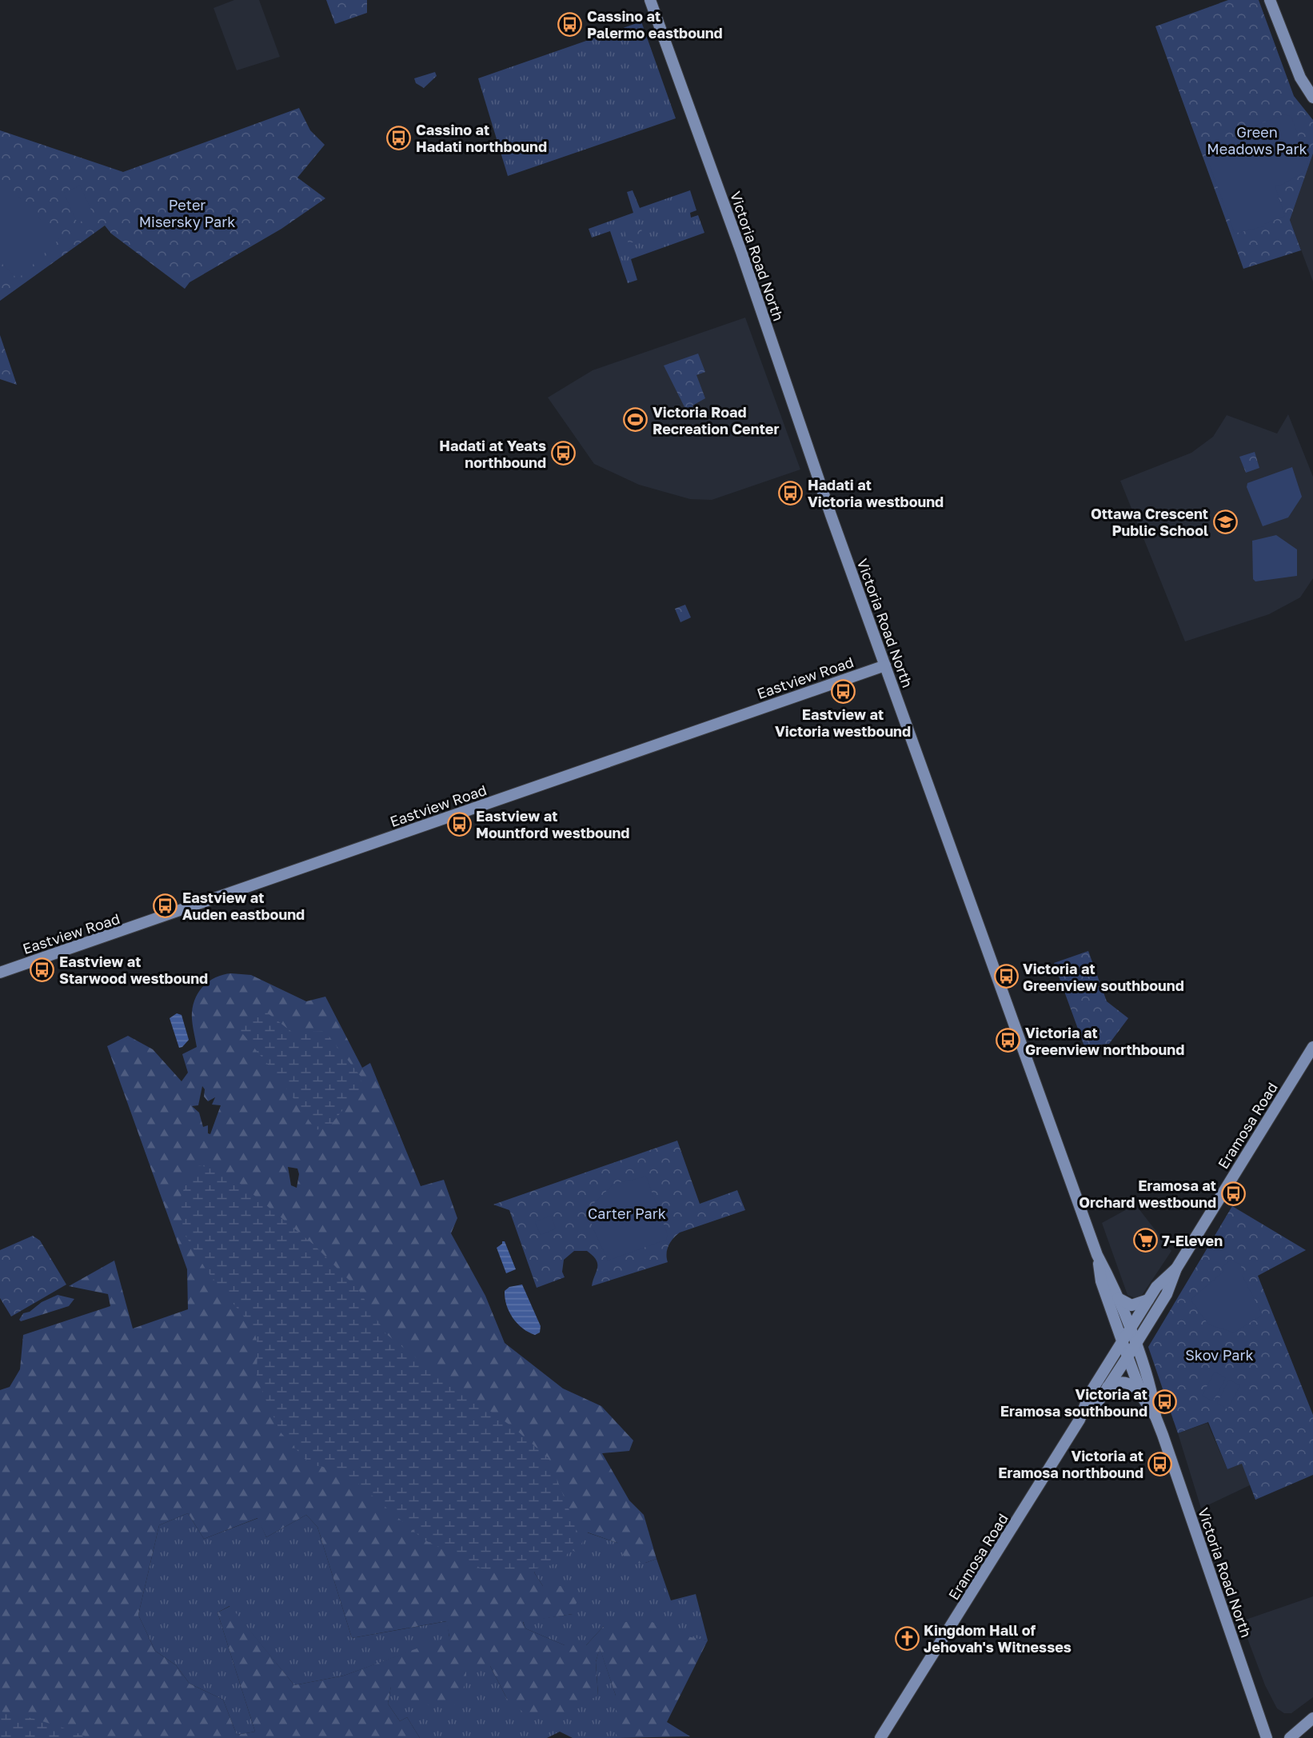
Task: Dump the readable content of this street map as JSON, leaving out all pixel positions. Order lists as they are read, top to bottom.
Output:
{
  "streets": {
    "main road": ["Victoria Road North", "Eastview Road", "Eramosa Road"]
  },
  "crossings": [
    ["Victoria Road North", "Eastview Road"],
    ["Victoria Road North", "Eramosa Road"]
  ],
  "parks": [
    "Green Meadows Park",
    "Peter Misersky Park",
    "Carter Park",
    "Skov Park"
  ],
  "places": {
    "bus stop": [
      "Cassino at Palermo eastbound",
      "Cassino at Hadati northbound",
      "Hadati at Yeats northbound",
      "Hadati at Victoria westbound",
      "Eastview at Victoria westbound",
      "Eastview at Mountford westbound",
      "Eastview at Auden eastbound",
      "Eastview at Starwood westbound",
      "Victoria at Greenview southbound",
      "Victoria at Greenview northbound",
      "Eramosa at Orchard westbound",
      "Victoria at Eramosa southbound",
      "Victoria at Eramosa northbound"
    ],
    "sports": ["Victoria Road Recreation Center"],
    "school or university": ["Ottawa Crescent Public School"],
    "supermarket": ["7-Eleven"],
    "church": ["Kingdom Hall of Jehovah's Witnesses"]
  }
}
